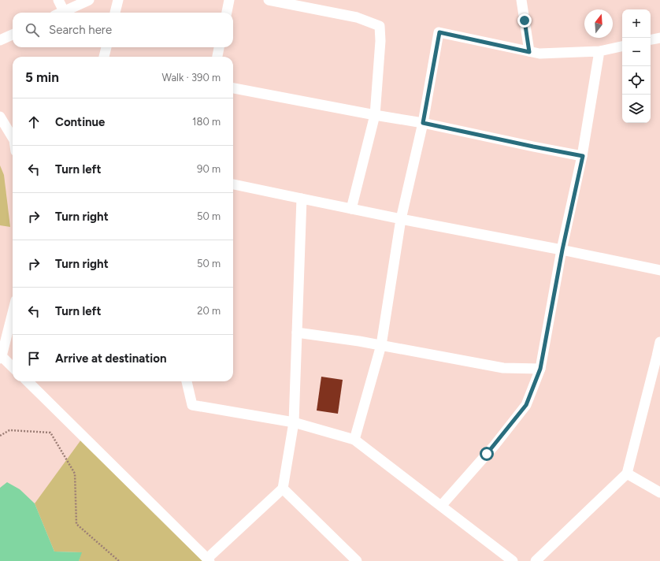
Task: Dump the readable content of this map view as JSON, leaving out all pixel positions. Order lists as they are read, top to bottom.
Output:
{
  "north": "top",
  "page": {
    "map_buttons": ["+", "−"],
    "search": "Search here",
    "heading": ["5 min", "Walk · 390 m"],
    "list": [
      ["Continue", "180 m"],
      ["Turn left", "90 m"],
      ["Turn right", "50 m"],
      ["Turn right", "50 m"],
      ["Turn left", "20 m"],
      "Arrive at destination"
    ]
  }
}
